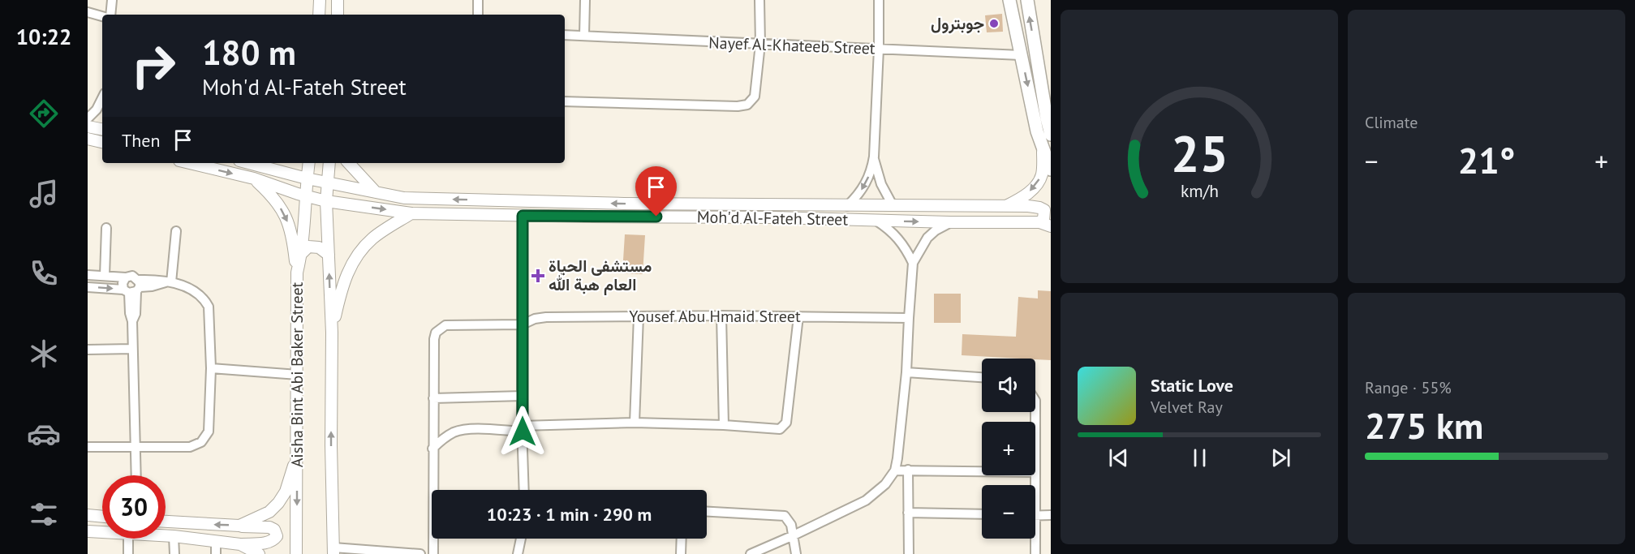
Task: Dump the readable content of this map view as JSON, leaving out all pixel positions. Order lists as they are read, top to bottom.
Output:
{
  "streets": {
    "main road": ["Moh'd Al-Fateh Street", "Aisha Bint Abi Baker Street"],
    "street": ["Nayef Al-Khateeb Street", "Yousef Abu Hmaid Street"]
  },
  "crossings": [
    ["Moh'd Al-Fateh Street", "Aisha Bint Abi Baker Street"]
  ],
  "places": {
    "other": ["جوبترول"],
    "health": ["مستشفى الحياة العام هبة الله"]
  },
  "page": {
    "tabs": "10:22",
    "tile": [
      "Climate",
      ["Range · 55%", "275 km"]
    ],
    "turn": ["180 m", "Moh'd Al-Fateh Street"],
    "then": "Then",
    "heat": ["−", "21°", "+"],
    "map_buttons": ["+", "−"],
    "song": ["Static Love", "Velvet Ray"],
    "limit": "30",
    "trip": "10:23 · 1 min · 290 m",
    "gauge": ["25", "km/h"]
  }
}
